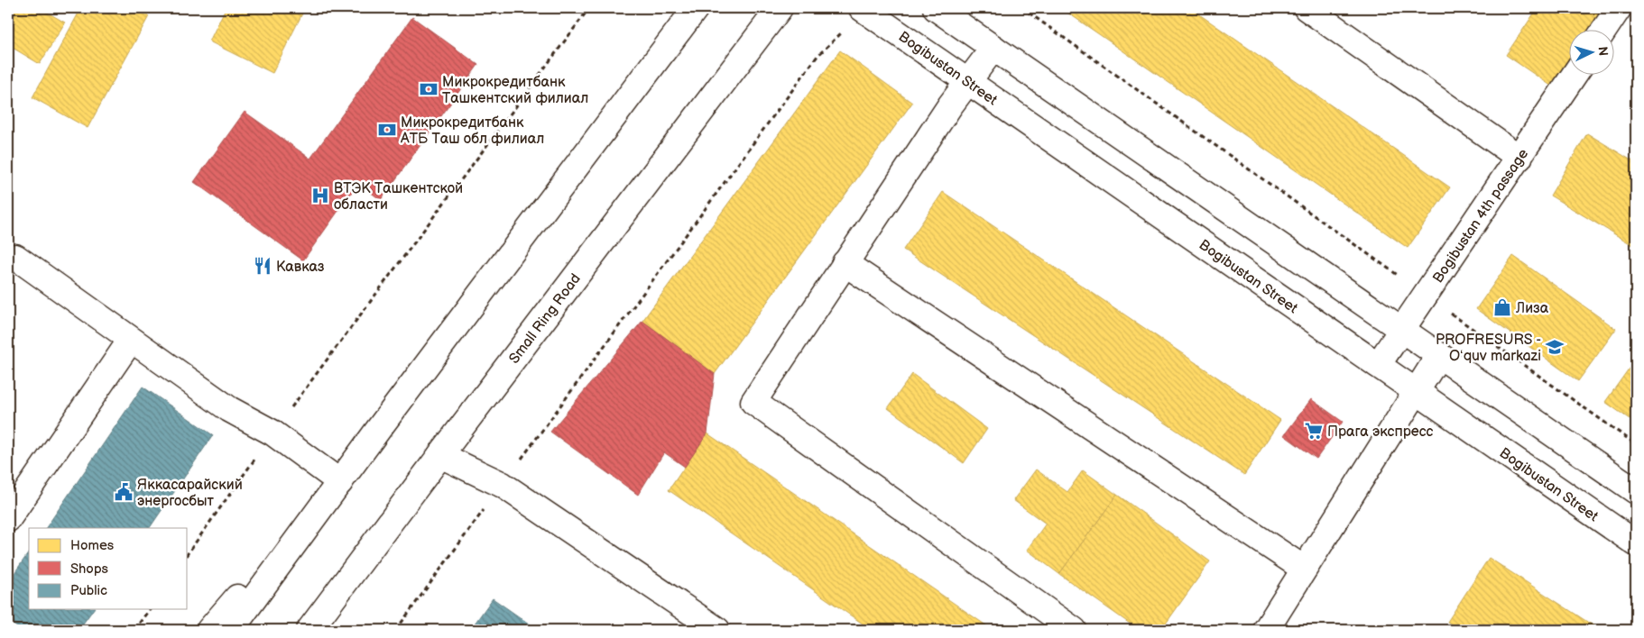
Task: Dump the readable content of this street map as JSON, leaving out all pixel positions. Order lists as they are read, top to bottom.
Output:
{
  "streets": {
    "main road": ["Bogibustan Street", "Bogibustan 4th passage", "Small Ring Road"]
  },
  "crossings": [
    ["Bogibustan Street", "Bogibustan 4th passage"]
  ],
  "places": {
    "bank": ["Микрокредитбанк Ташкентский филиал", "Микрокредитбанк АТБ Таш обл филиал"],
    "hospital": ["ВТЭК Ташкентской области"],
    "restaurant": ["Кавказ"],
    "shop": ["Лиза"],
    "school or university": ["PROFRESURS - Oʻquv markazi"],
    "supermarket": ["Прага экспресс"],
    "public building": ["Яккасарайский энергосбыт"]
  },
  "legend": ["Homes", "Shops", "Public"],
  "north": "right"
}
